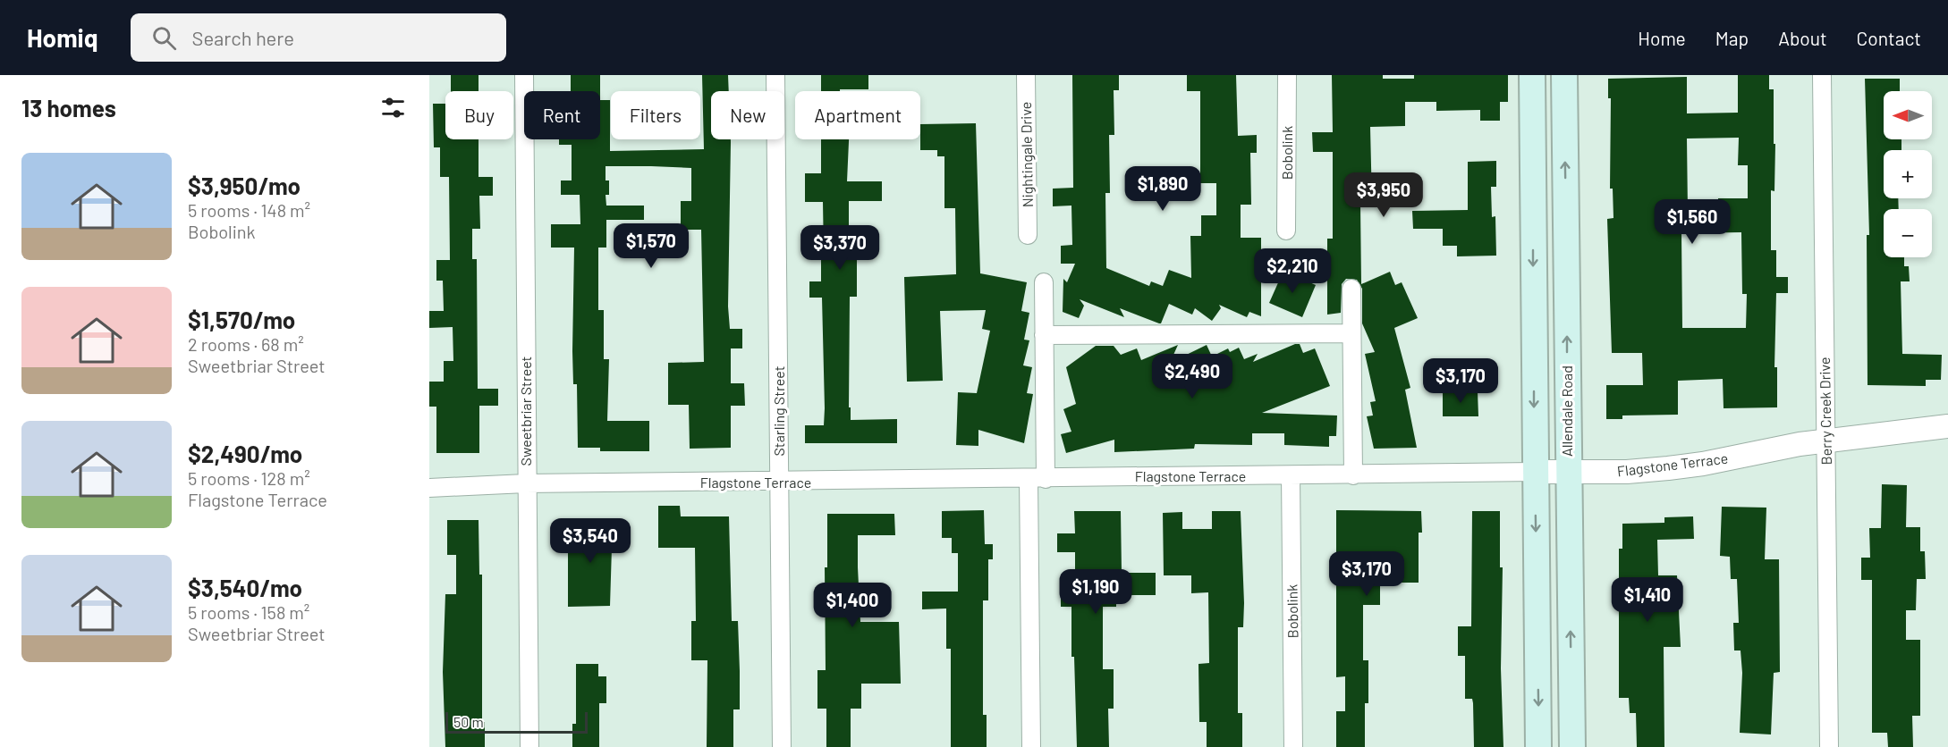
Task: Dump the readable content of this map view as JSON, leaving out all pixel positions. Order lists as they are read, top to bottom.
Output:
{
  "streets": {
    "main road": ["Allendale Road"],
    "street": [
      "Bobolink",
      "Nightingale Drive",
      "Sweetbriar Street",
      "Starling Street",
      "Berry Creek Drive",
      "Flagstone Terrace"
    ]
  },
  "crossings": [
    ["Bobolink", "Flagstone Terrace"],
    ["Sweetbriar Street", "Flagstone Terrace"],
    ["Starling Street", "Flagstone Terrace"],
    ["Allendale Road", "Flagstone Terrace"],
    ["Berry Creek Drive", "Flagstone Terrace"]
  ],
  "scale_bar": "50 m",
  "north": "left",
  "page": {
    "header": "Homiq",
    "search": "Search here",
    "nav": [
      "Home",
      "Map",
      "About",
      "Contact"
    ],
    "heading": "13 homes",
    "map_buttons": ["+", "−"],
    "chip": [
      "Buy",
      "Rent",
      "Filters",
      "New",
      "Apartment"
    ],
    "list": [
      {
        "name": "$3,950/mo",
        "note": "5 rooms · 148 m² · Bobolink"
      },
      {
        "name": "$1,570/mo",
        "note": "2 rooms · 68 m² · Sweetbriar Street"
      },
      {
        "name": "$2,490/mo",
        "note": "5 rooms · 128 m² · Flagstone Terrace"
      },
      {
        "name": "$3,540/mo",
        "note": "5 rooms · 158 m² · Sweetbriar Street"
      }
    ],
    "price": [
      "$1,890",
      "$3,950",
      "$1,560",
      "$1,570",
      "$3,370",
      "$2,210",
      "$2,490",
      "$3,170",
      "$3,540",
      "$3,170",
      "$1,190",
      "$1,410",
      "$1,400"
    ],
    "scale": "50 m"
  }
}
